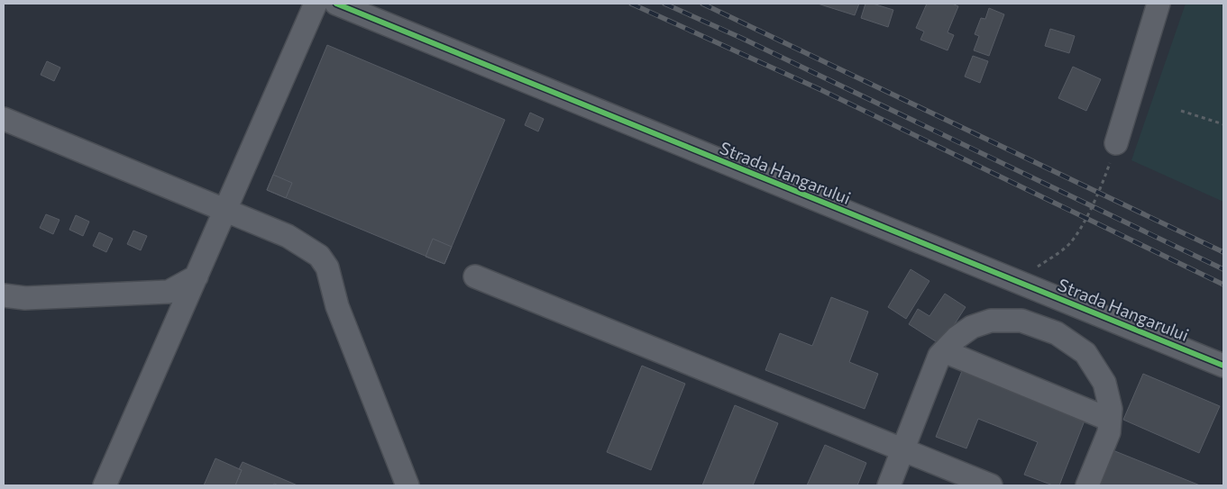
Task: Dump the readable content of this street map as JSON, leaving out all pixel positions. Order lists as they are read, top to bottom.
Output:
{
  "streets": {
    "street": ["Strada Hangarului"]
  }
}
